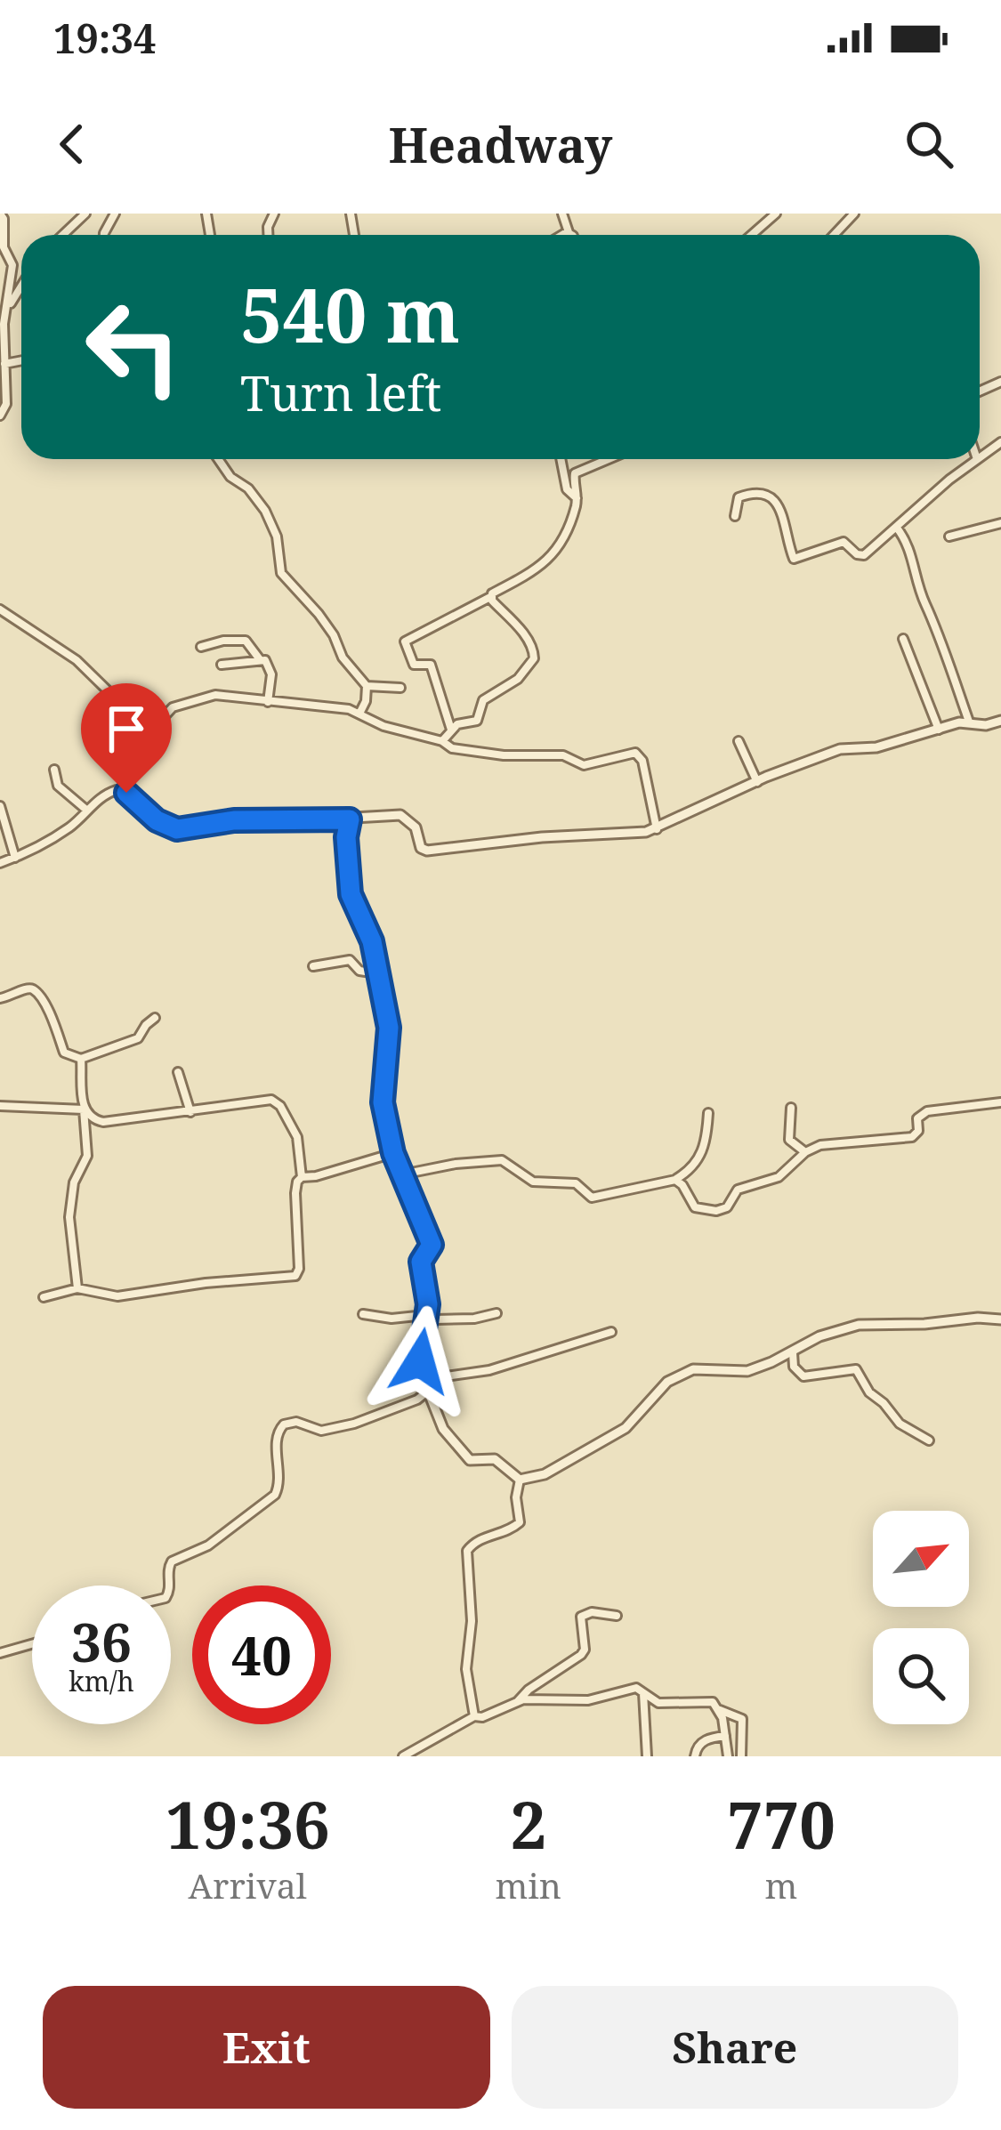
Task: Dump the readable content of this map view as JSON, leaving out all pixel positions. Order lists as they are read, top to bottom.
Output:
{
  "north": "top right",
  "page": {
    "status": "19:34",
    "header": "Headway",
    "turn": ["540 m", "Turn left"],
    "speed": "36 km/h",
    "limit": "40",
    "eta": [
      "19:36",
      "Arrival",
      "2",
      "min",
      "770",
      "m"
    ],
    "buttons": ["Exit", "Share"]
  }
}
